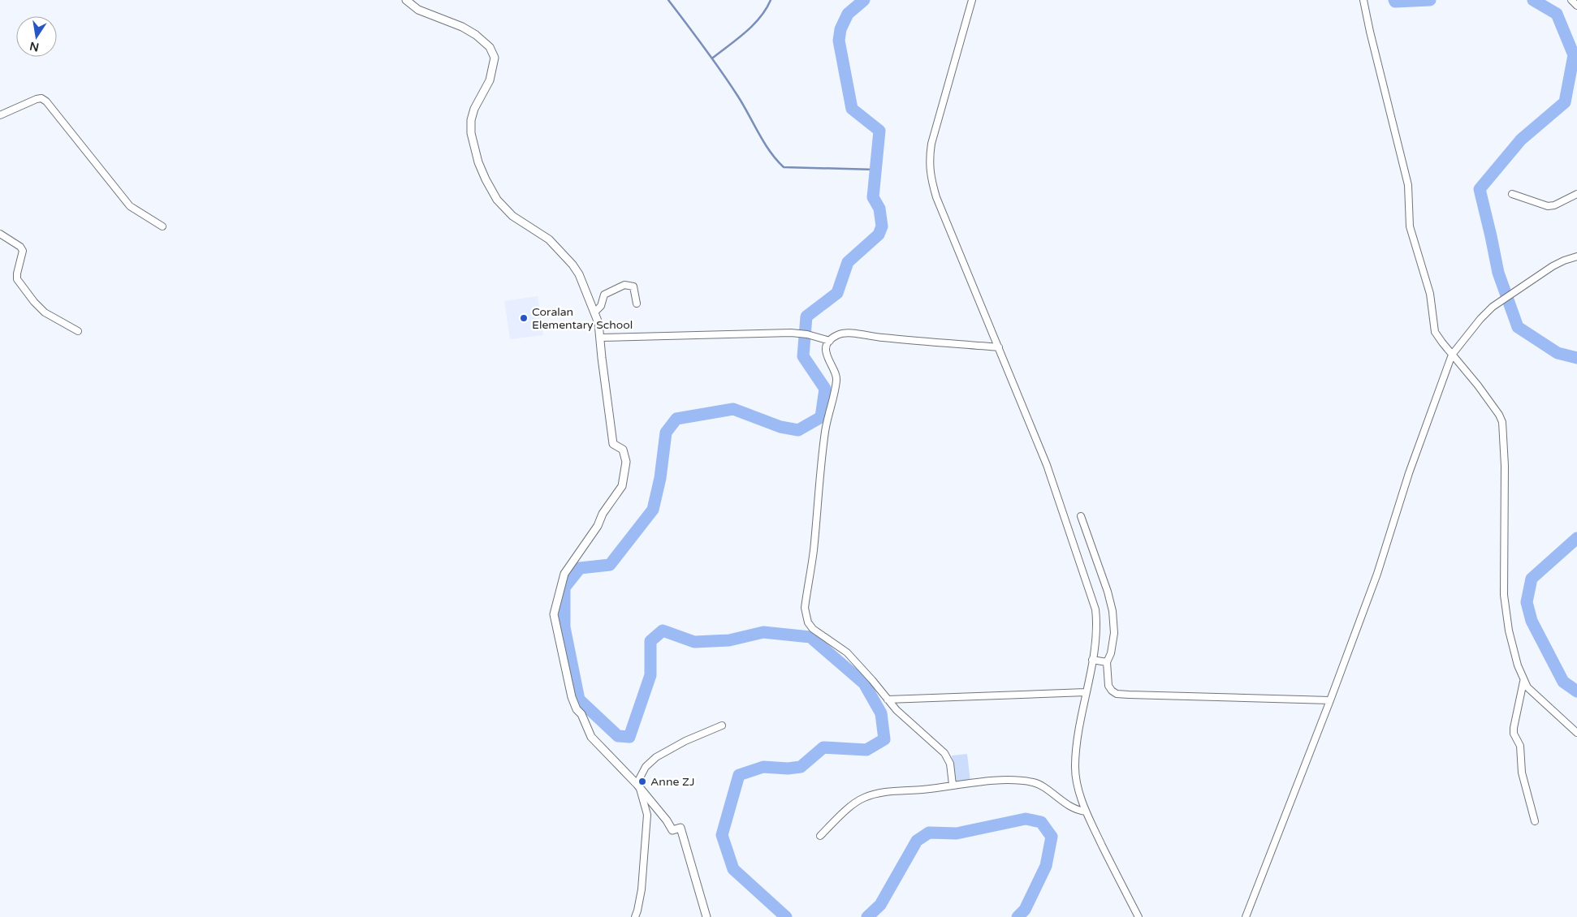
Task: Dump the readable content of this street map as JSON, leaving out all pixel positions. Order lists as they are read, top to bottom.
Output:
{
  "places": ["Coralan Elementary School", "Anne ZJ"],
  "north": "bottom"
}
